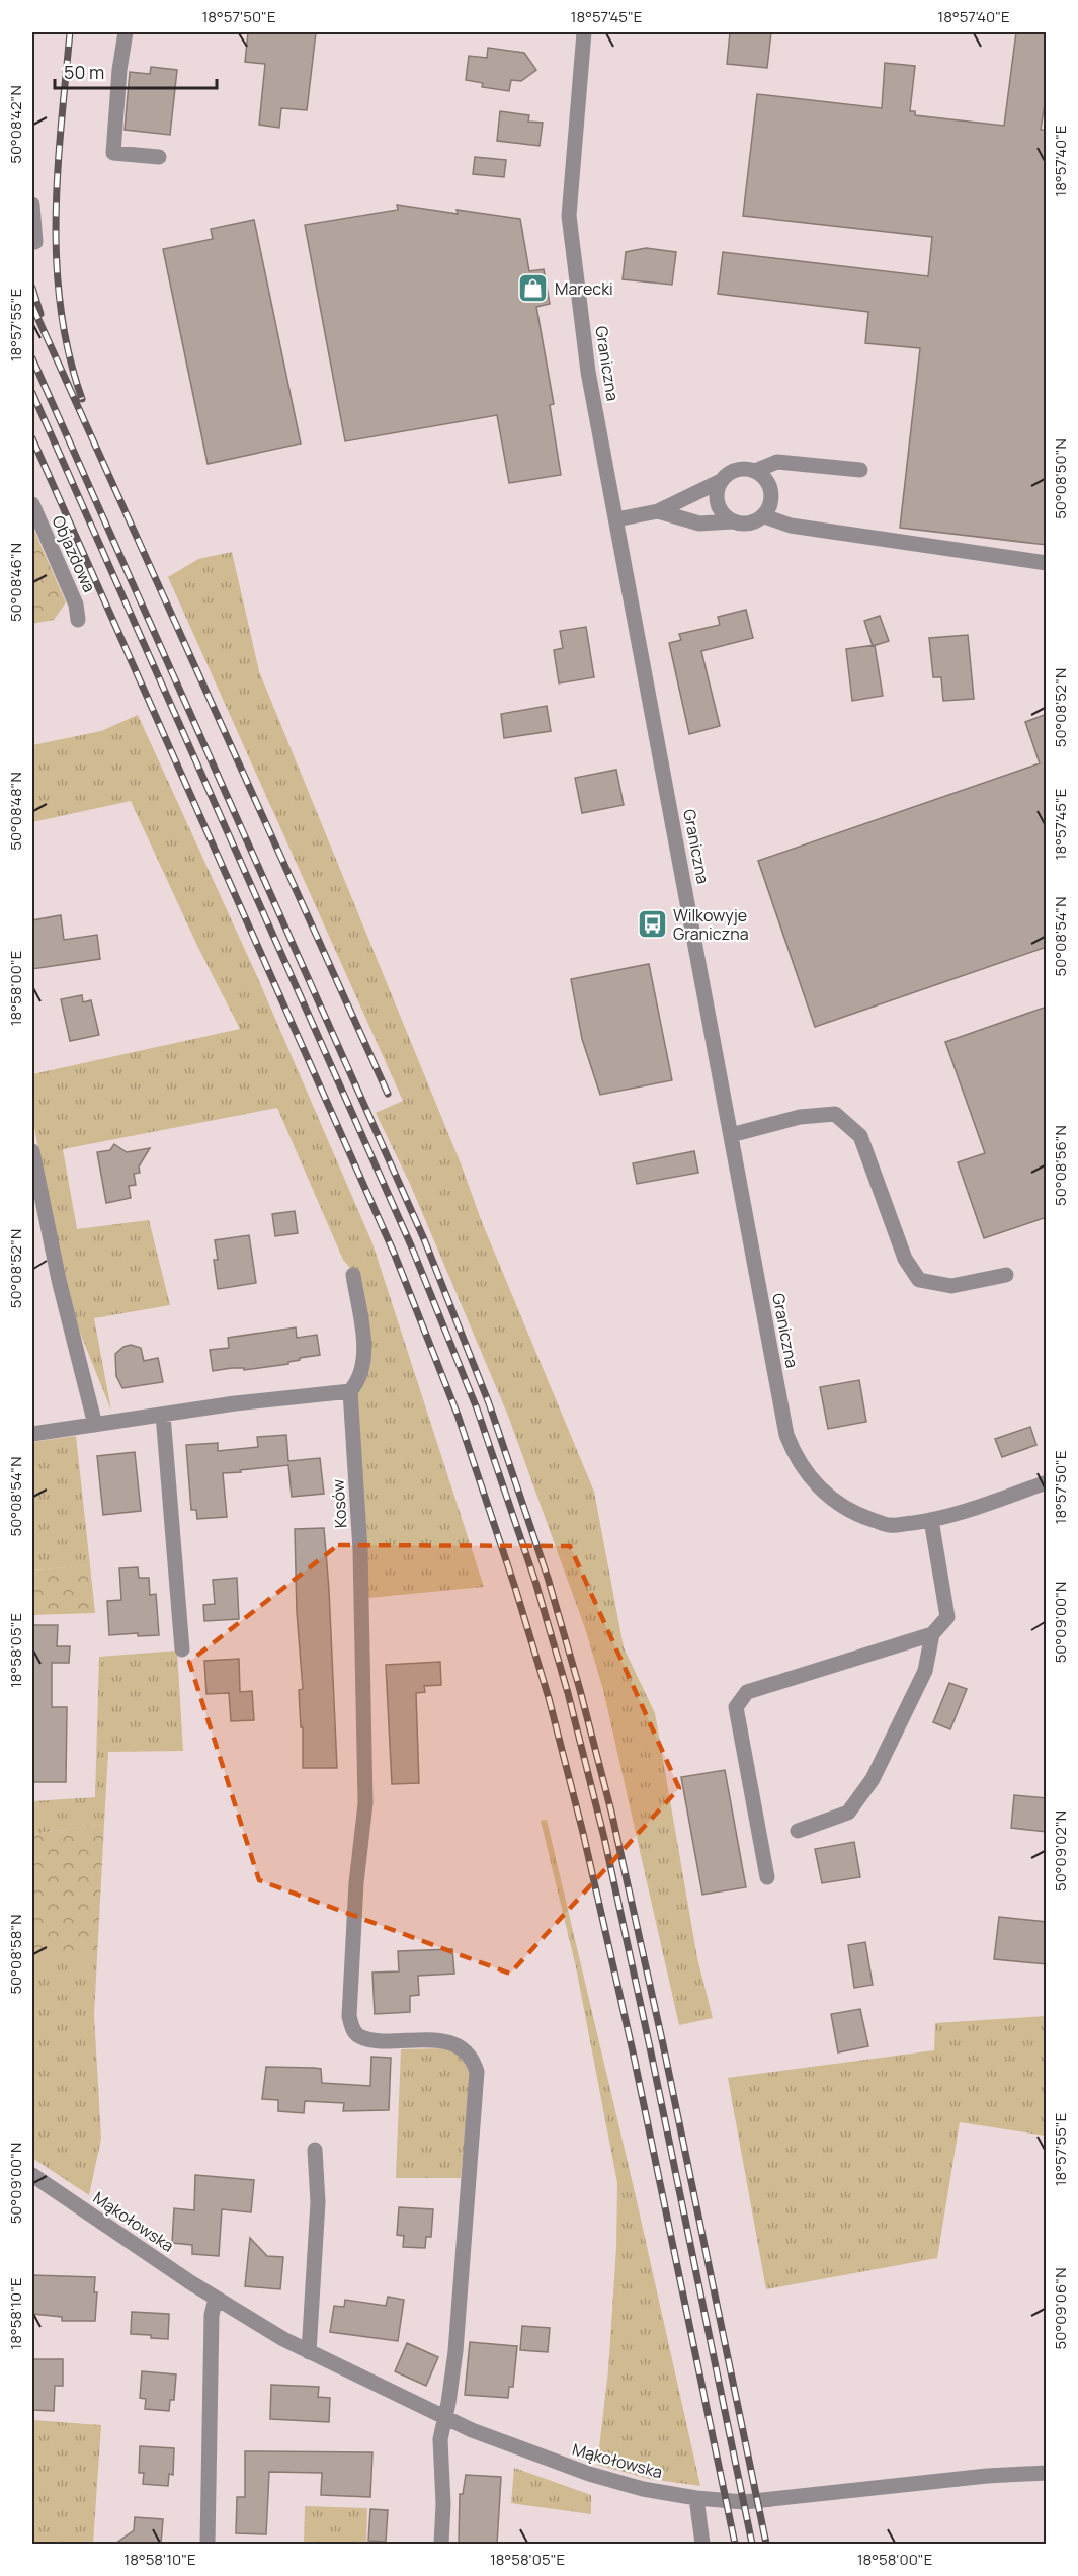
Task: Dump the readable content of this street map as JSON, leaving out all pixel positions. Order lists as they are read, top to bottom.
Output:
{
  "streets": {
    "street": [
      "Graniczna",
      "Objazdowa",
      "Kosów",
      "Mąkołowska"
    ]
  },
  "crossings": [
    ["Kosów", "Mąkołowska"]
  ],
  "places": {
    "shop": ["Marecki"],
    "bus stop": ["Wilkowyje Graniczna"]
  },
  "scale_bar": "50 m",
  "coordinates": [
    "18°57'50\"E",
    "18°57'45\"E",
    "18°57'40\"E",
    "50°08'42\"N",
    "18°57'55\"E",
    "50°08'50\"N",
    "50°08'46\"N",
    "50°08'52\"N",
    "50°08'48\"N",
    "50°08'54\"N",
    "18°58'00\"E",
    "50°08'56\"N",
    "50°09'00\"N",
    "18°58'05\"E",
    "50°09'02\"N",
    "50°08'58\"N",
    "50°09'06\"N",
    "18°58'10\"E"
  ]
}
